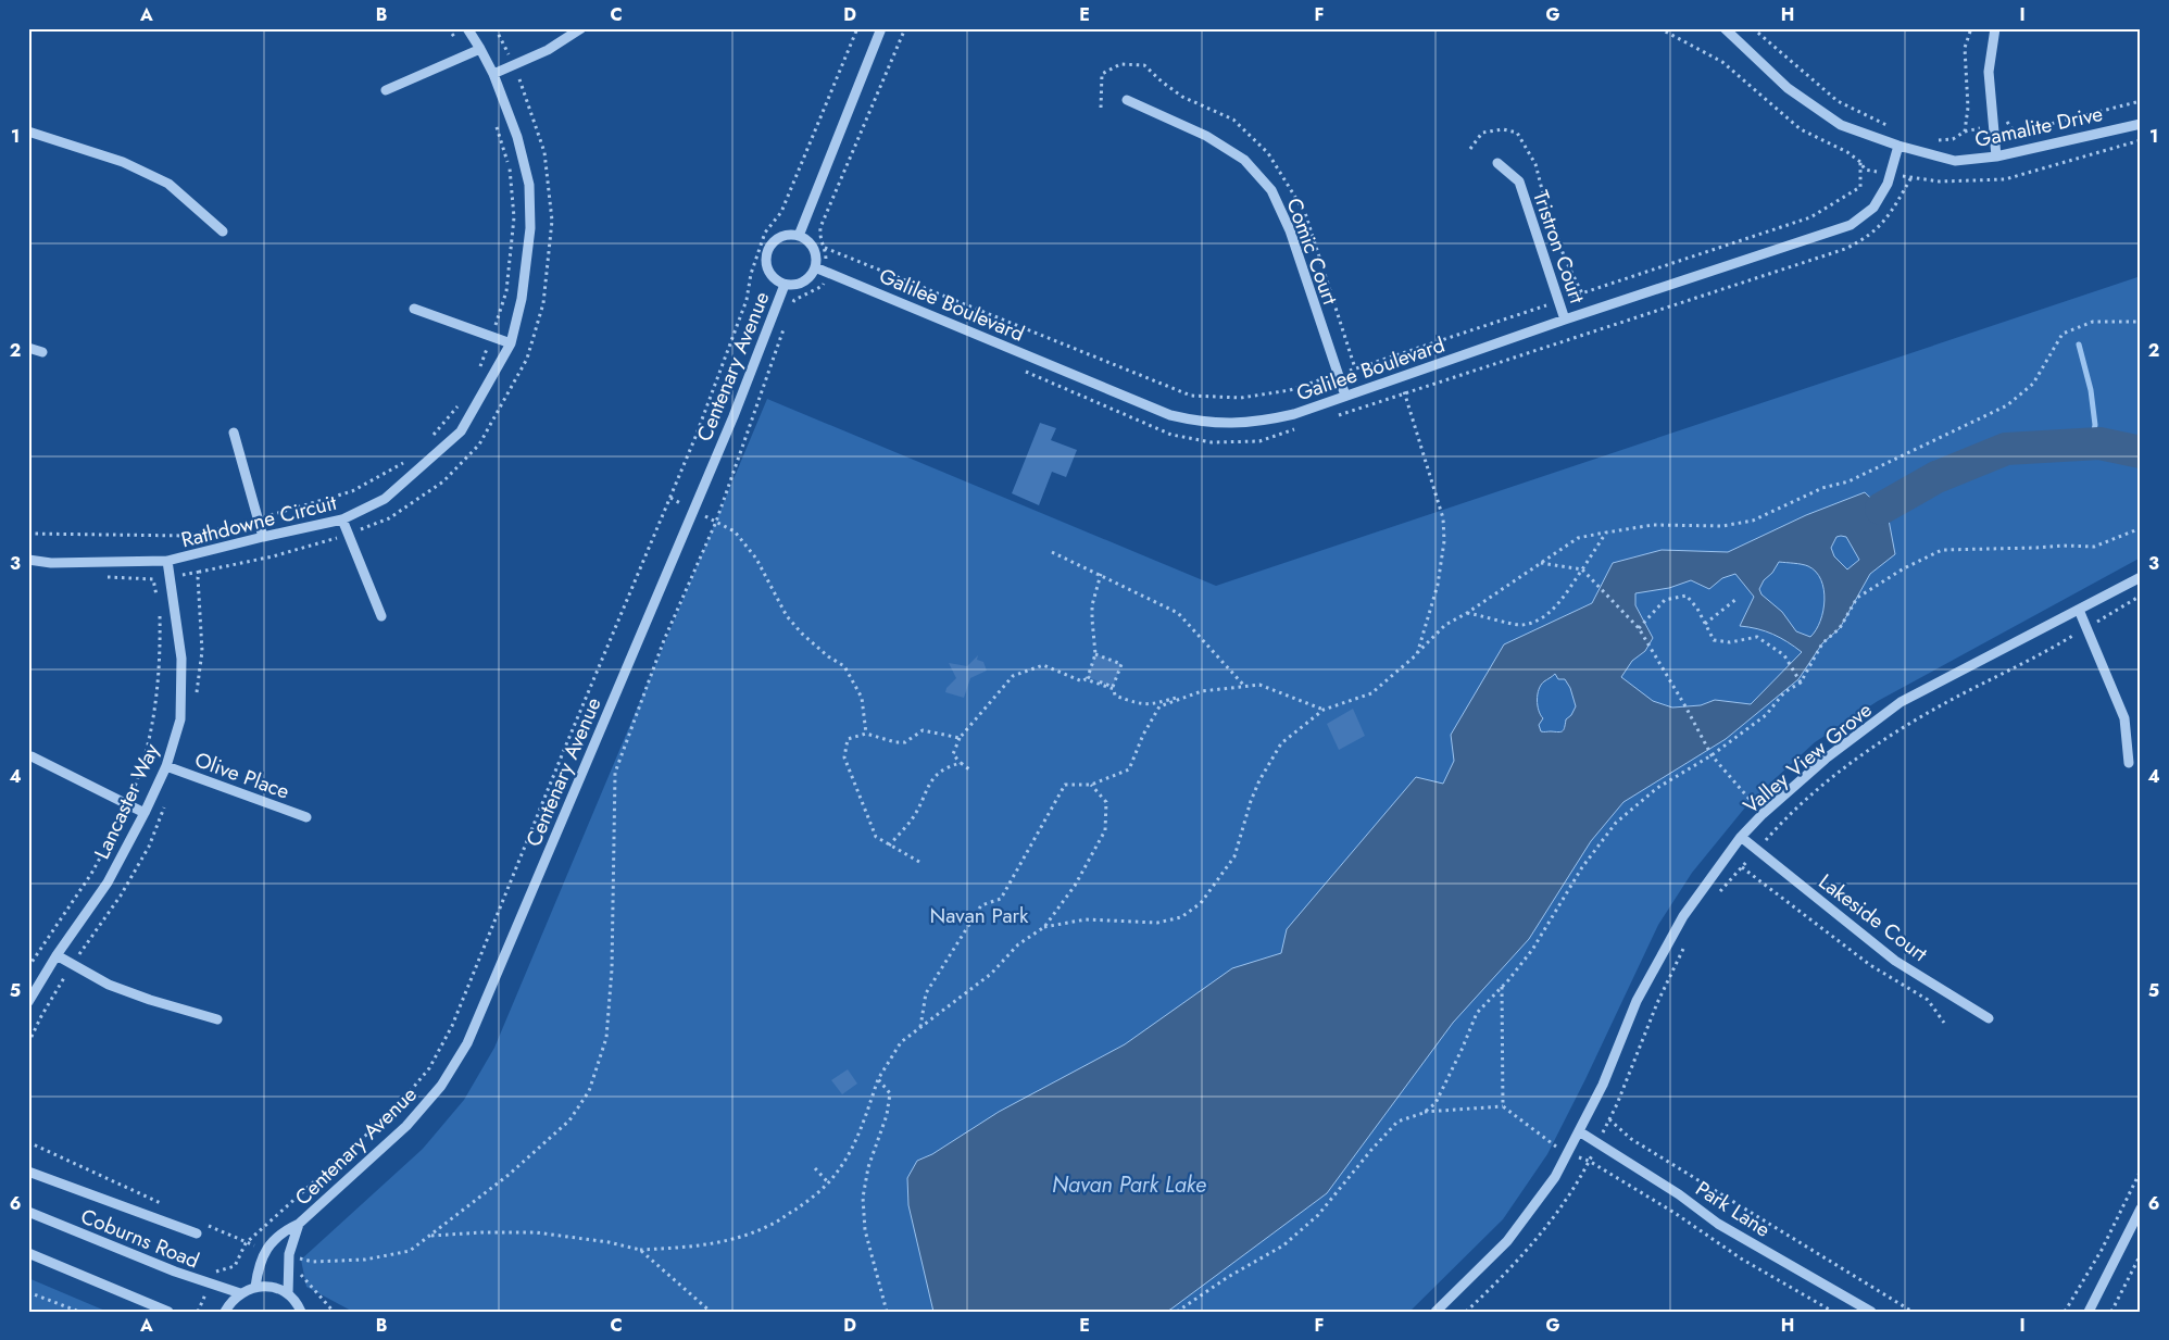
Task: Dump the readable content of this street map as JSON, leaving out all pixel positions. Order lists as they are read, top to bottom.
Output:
{
  "streets": {
    "street": [
      "Gamalite Drive",
      "Tristron Court",
      "Comic Court",
      "Galilee Boulevard",
      "Centenary Avenue",
      "Rathdowne Circuit",
      "Valley View Grove",
      "Olive Place",
      "Lancaster Way",
      "Lakeside Court",
      "Park Lane",
      "Coburns Road"
    ]
  },
  "crossings": [
    ["Gamalite Drive", "Galilee Boulevard"],
    ["Tristron Court", "Galilee Boulevard"],
    ["Comic Court", "Galilee Boulevard"],
    ["Galilee Boulevard", "Centenary Avenue"],
    ["Rathdowne Circuit", "Lancaster Way"],
    ["Valley View Grove", "Lakeside Court"],
    ["Valley View Grove", "Park Lane"],
    ["Olive Place", "Lancaster Way"]
  ],
  "water": ["Navan Park Lake"],
  "parks": ["Navan Park"],
  "grid": {
    "columns": [
      "A",
      "B",
      "C",
      "D",
      "E",
      "F",
      "G",
      "H",
      "I"
    ],
    "rows": [
      "1",
      "2",
      "3",
      "4",
      "5",
      "6"
    ]
  }
}
